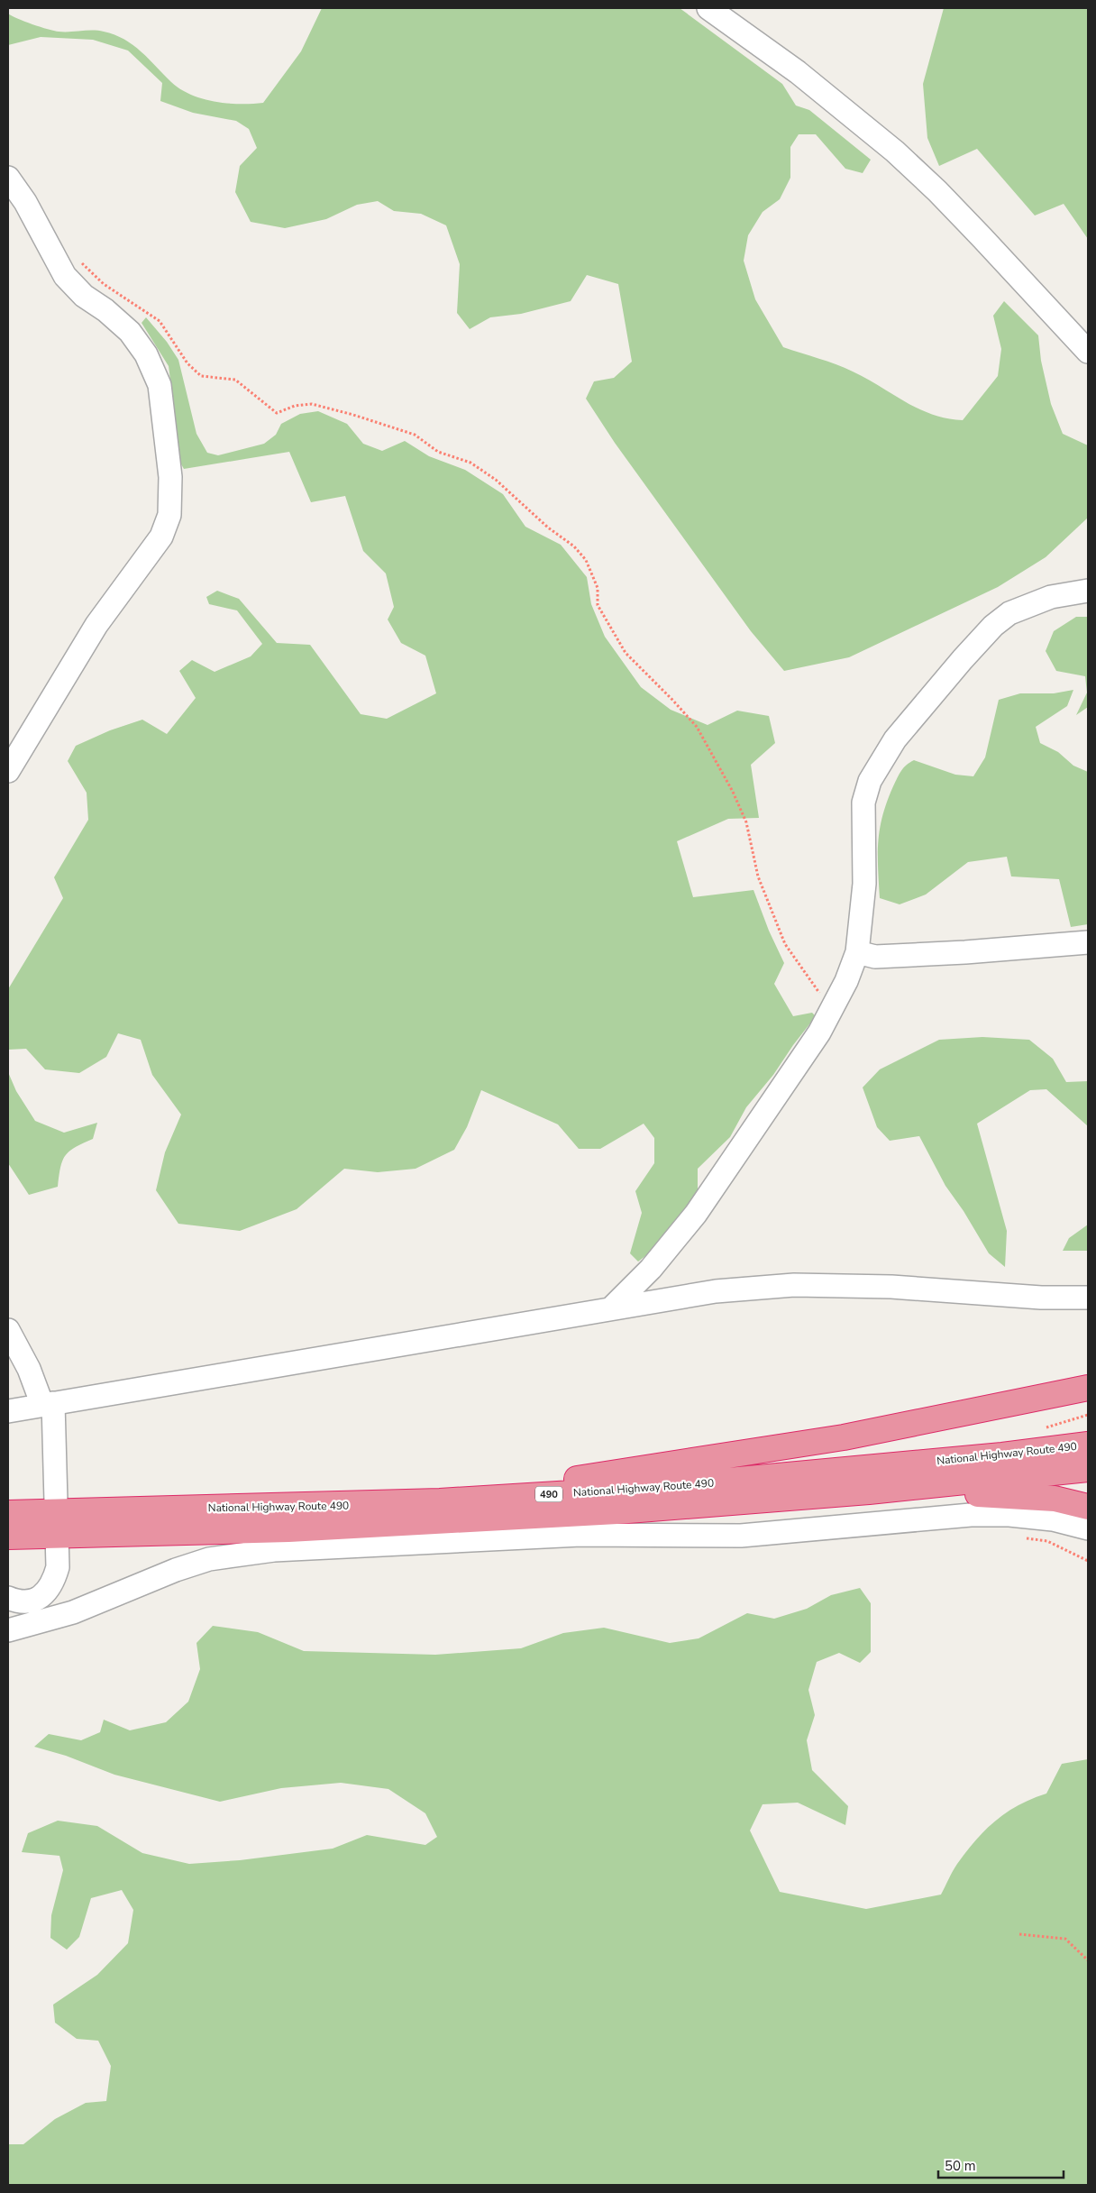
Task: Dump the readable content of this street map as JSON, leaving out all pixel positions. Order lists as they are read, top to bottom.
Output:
{
  "streets": {
    "highway": ["National Highway Route 490", "490"]
  },
  "scale_bar": "50 m"
}
